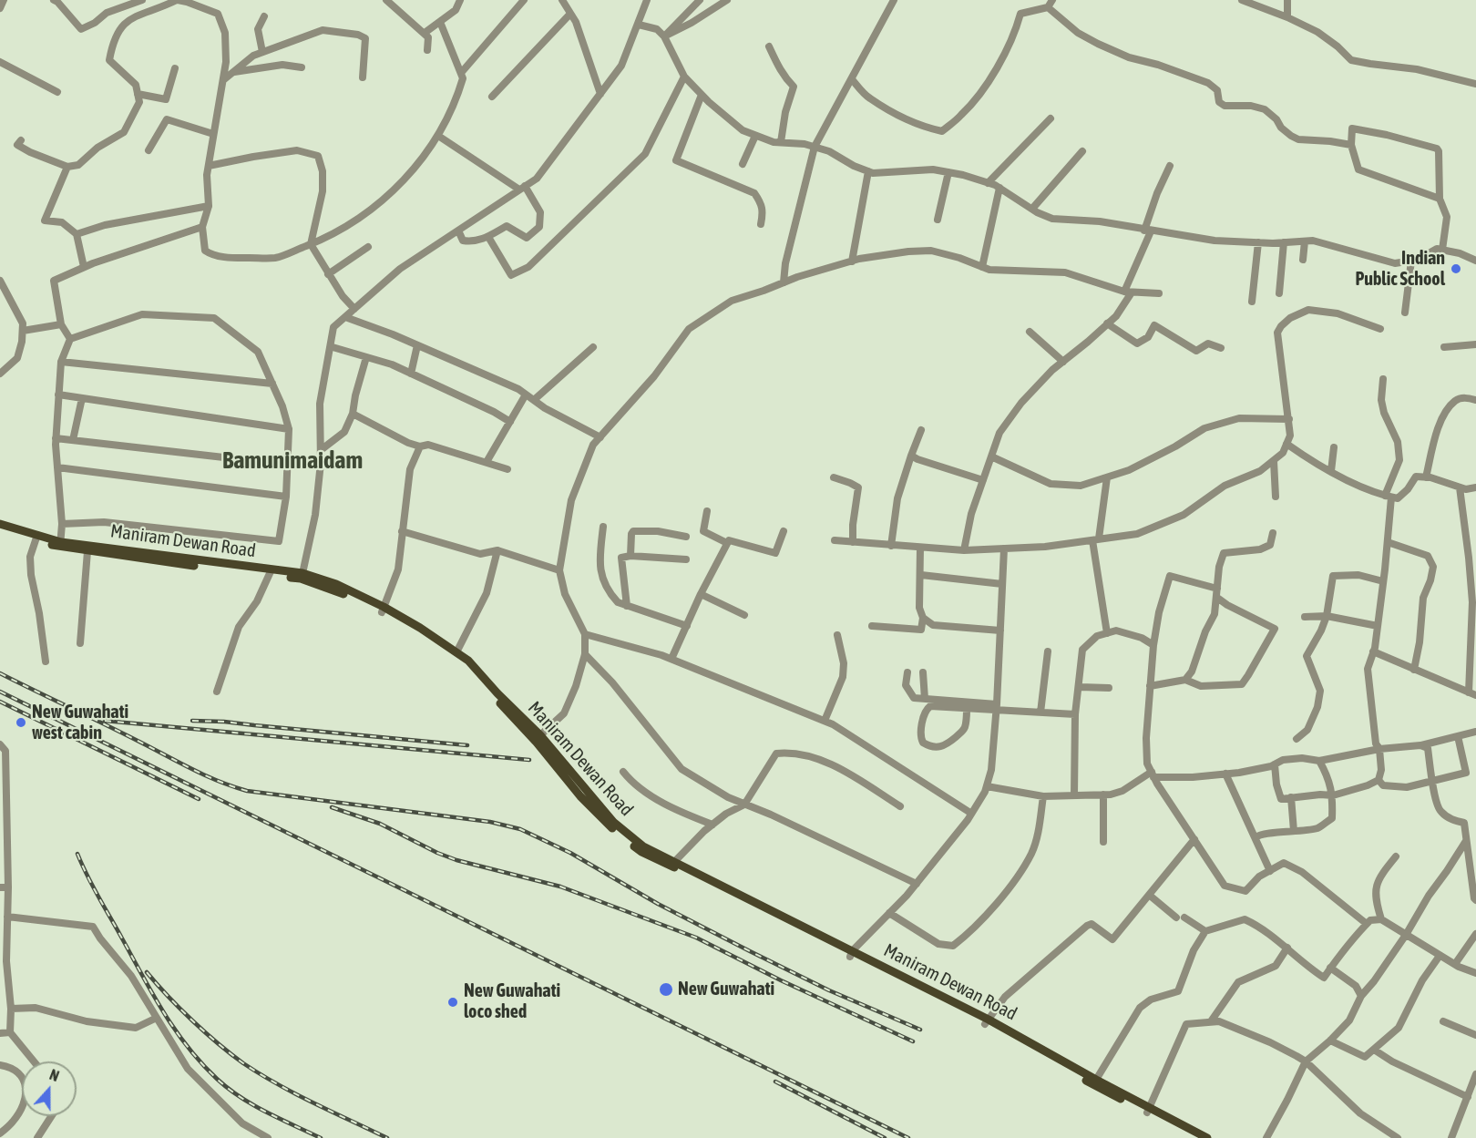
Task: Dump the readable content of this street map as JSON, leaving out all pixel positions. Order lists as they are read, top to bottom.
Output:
{
  "streets": {
    "main road": ["Maniram Dewan Road"]
  },
  "districts": ["Bamunimaidam"],
  "places": [
    "Indian Public School",
    "New Guwahati west cabin",
    "New Guwahati",
    "New Guwahati loco shed"
  ],
  "north": "top"
}
